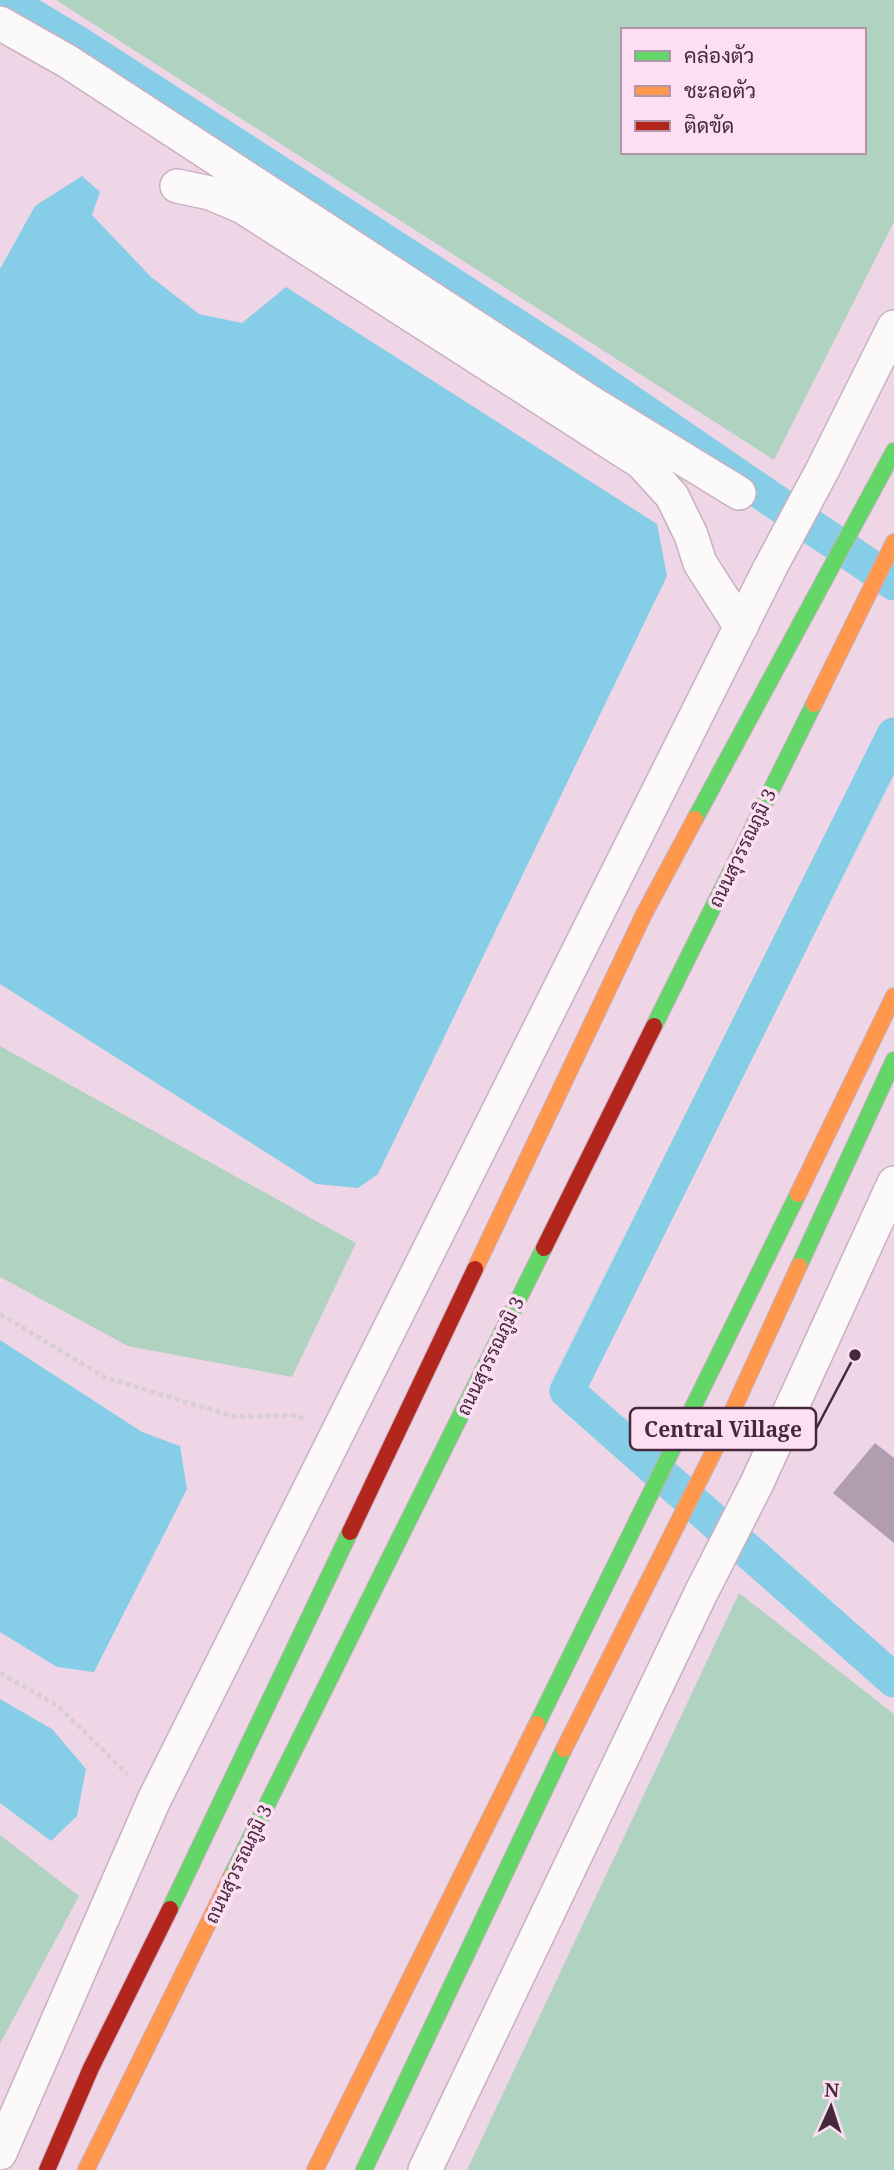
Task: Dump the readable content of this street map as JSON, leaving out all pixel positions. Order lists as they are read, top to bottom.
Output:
{
  "streets": {
    "main road": ["ถนนสุวรรณภูมิ 3"]
  },
  "places": ["Central Village"],
  "legend": ["คล่องตัว", "ชะลอตัว", "ติดขัด"],
  "north": "top"
}
